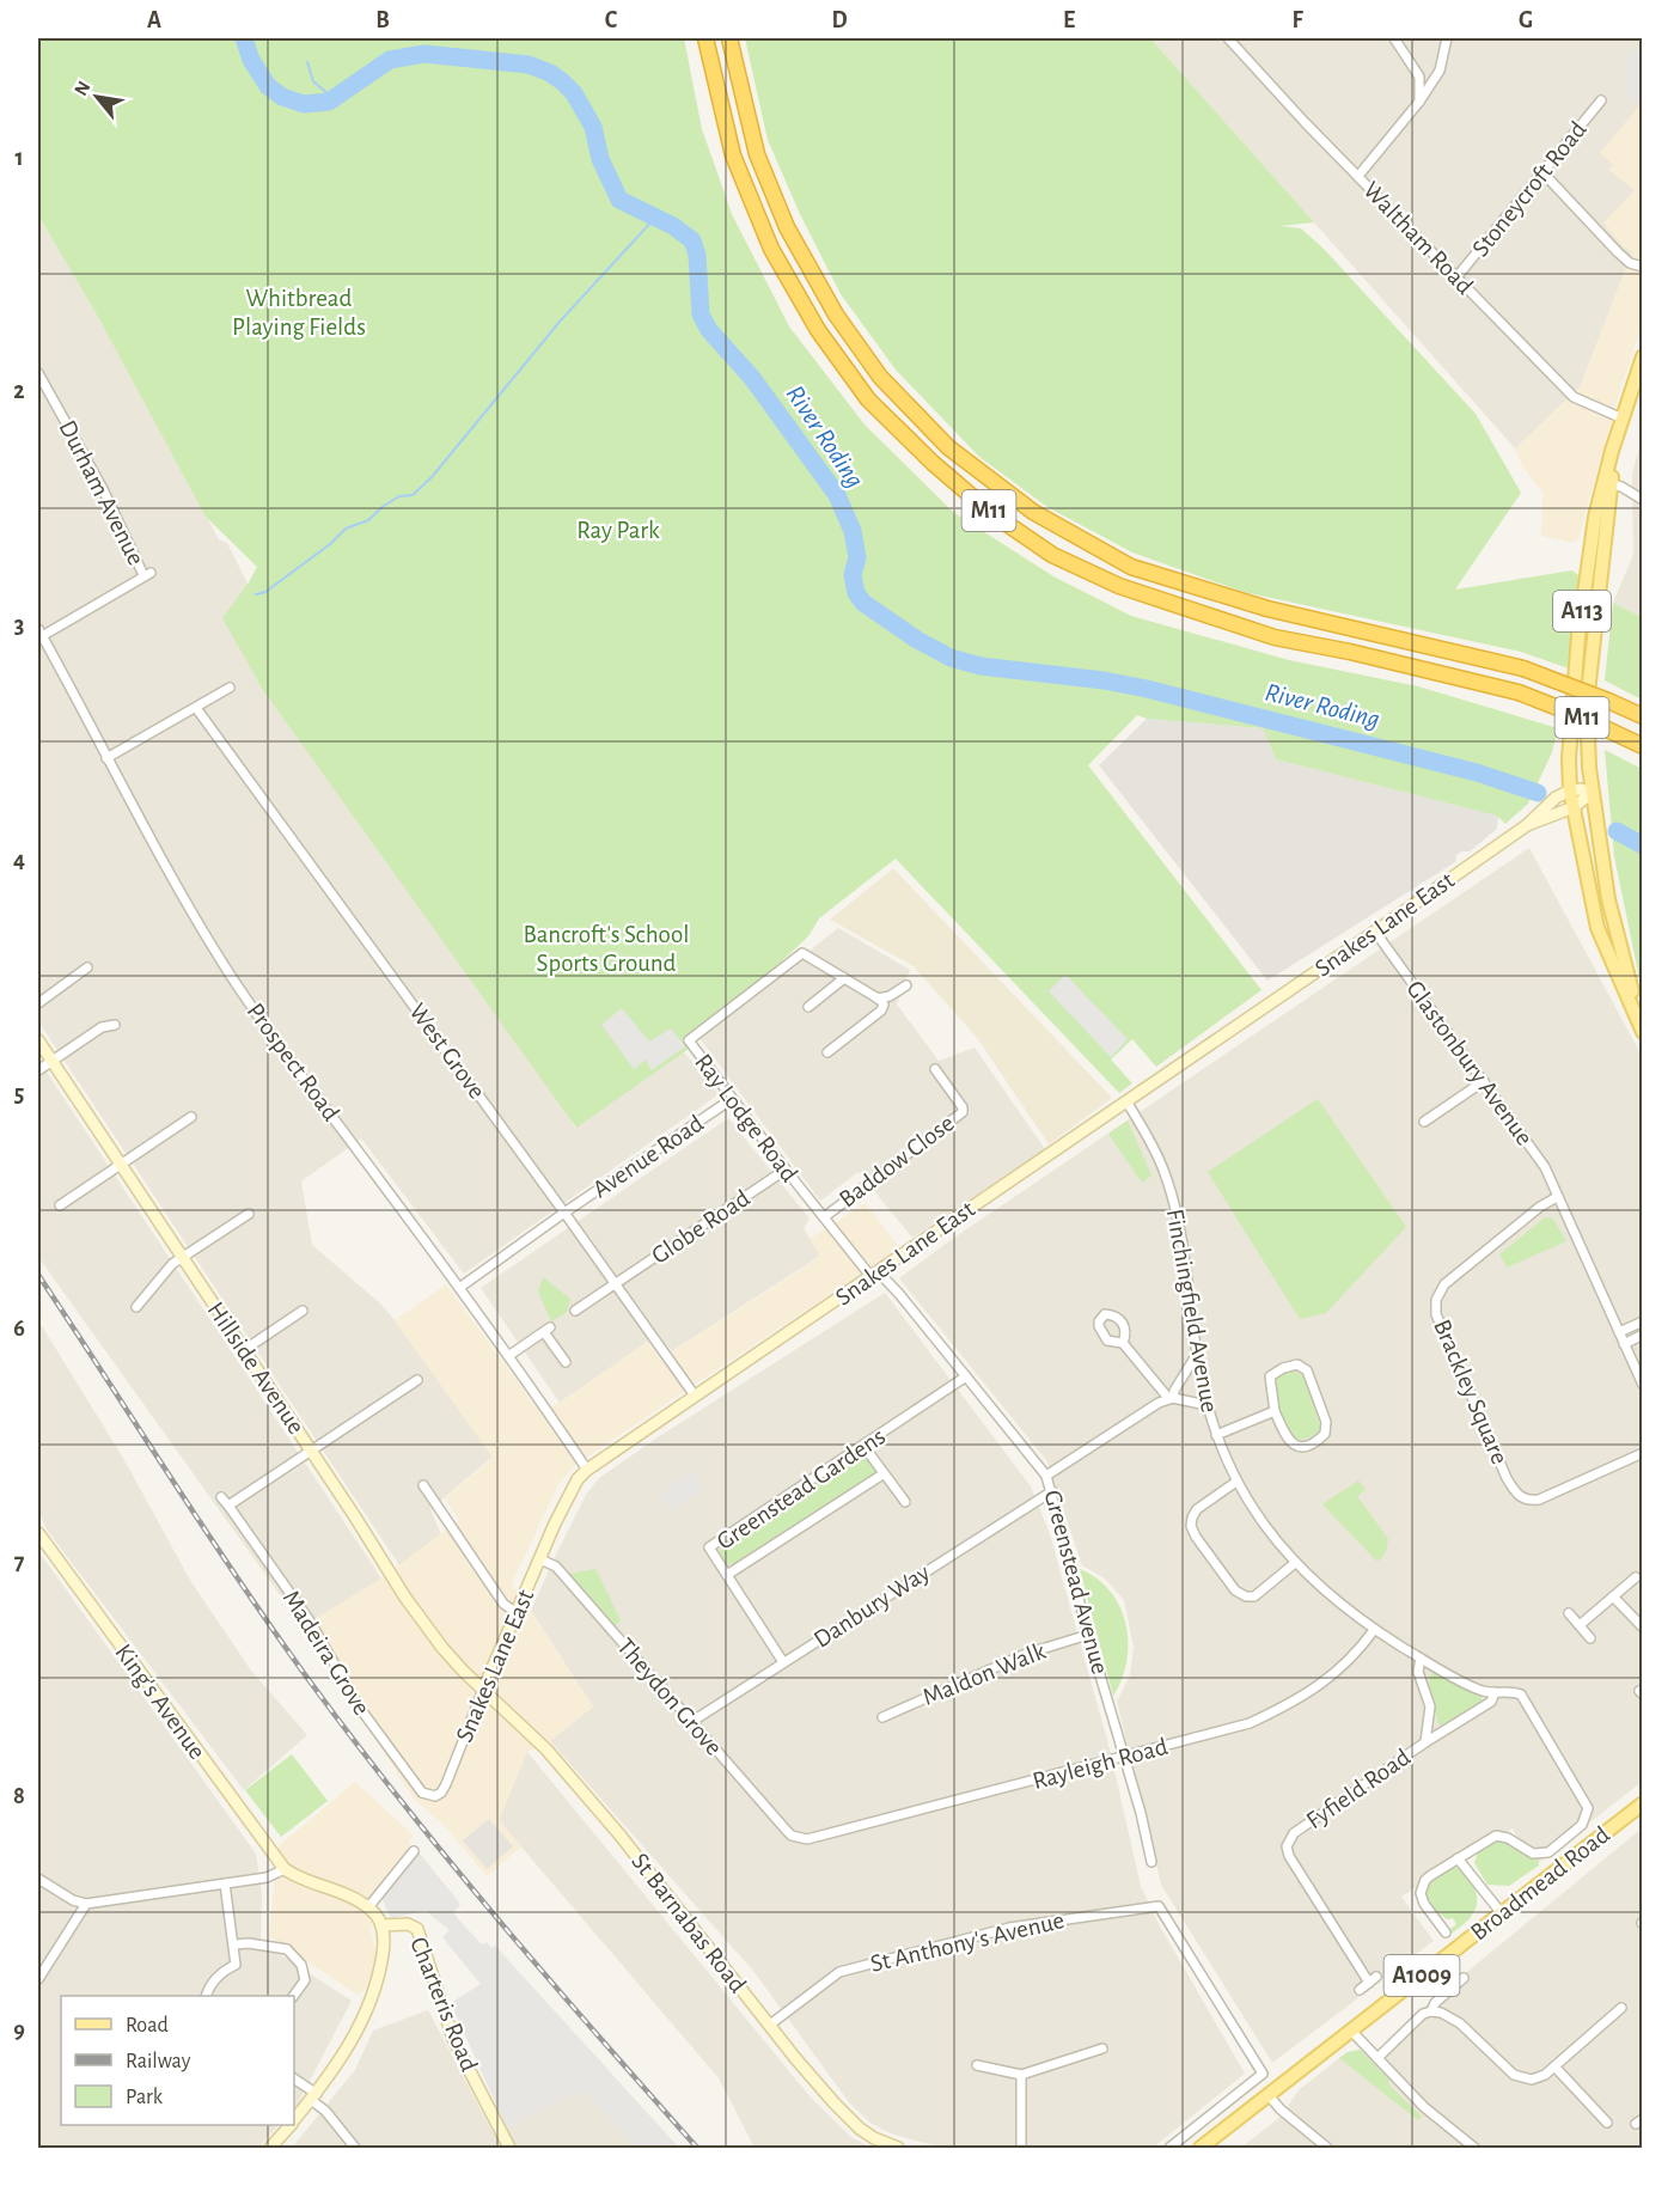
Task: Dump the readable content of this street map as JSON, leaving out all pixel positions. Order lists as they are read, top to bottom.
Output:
{
  "streets": {
    "highway": ["M11"],
    "main road": ["A113", "Broadmead Road", "A1009"],
    "street": [
      "Stoneycroft Road",
      "Waltham Road",
      "Durham Avenue",
      "Snakes Lane East",
      "West Grove",
      "Prospect Road",
      "Glastonbury Avenue",
      "Ray Lodge Road",
      "Avenue Road",
      "Baddow Close",
      "Globe Road",
      "Finchingfield Avenue",
      "Hillside Avenue",
      "Brackley Square",
      "Greenstead Gardens",
      "Greenstead Avenue",
      "Danbury Way",
      "Madeira Grove",
      "Maldon Walk",
      "Theydon Grove",
      "King's Avenue",
      "Rayleigh Road",
      "Fyfield Road",
      "St Barnabas Road",
      "St Anthony's Avenue",
      "Charteris Road"
    ]
  },
  "crossings": [
    ["Stoneycroft Road", "Waltham Road"],
    ["Waltham Road", "A113"],
    ["Durham Avenue", "Prospect Road"],
    ["A113", "Snakes Lane East"],
    ["Snakes Lane East", "West Grove"],
    ["Snakes Lane East", "Prospect Road"],
    ["Snakes Lane East", "Glastonbury Avenue"],
    ["Snakes Lane East", "Ray Lodge Road"],
    ["Snakes Lane East", "Finchingfield Avenue"],
    ["Snakes Lane East", "Hillside Avenue"],
    ["Snakes Lane East", "Greenstead Avenue"],
    ["Snakes Lane East", "Madeira Grove"],
    ["Snakes Lane East", "Theydon Grove"],
    ["Snakes Lane East", "St Barnabas Road"],
    ["West Grove", "Avenue Road"],
    ["West Grove", "Globe Road"],
    ["Prospect Road", "Avenue Road"],
    ["Glastonbury Avenue", "Brackley Square"],
    ["Ray Lodge Road", "Avenue Road"],
    ["Ray Lodge Road", "Baddow Close"],
    ["Ray Lodge Road", "Globe Road"],
    ["Ray Lodge Road", "Greenstead Avenue"],
    ["Finchingfield Avenue", "Rayleigh Road"],
    ["Finchingfield Avenue", "Fyfield Road"],
    ["Hillside Avenue", "St Barnabas Road"],
    ["Greenstead Gardens", "Greenstead Avenue"],
    ["Greenstead Gardens", "Danbury Way"],
    ["Greenstead Avenue", "Danbury Way"],
    ["Greenstead Avenue", "Maldon Walk"],
    ["Greenstead Avenue", "Rayleigh Road"],
    ["Danbury Way", "Theydon Grove"],
    ["Theydon Grove", "Rayleigh Road"],
    ["Broadmead Road", "St Anthony's Avenue"],
    ["St Barnabas Road", "St Anthony's Avenue"]
  ],
  "water": ["River Roding"],
  "parks": ["Whitbread Playing Fields", "Ray Park", "Bancroft's School Sports Ground"],
  "legend": ["Road", "Railway", "Park"],
  "north": "top left",
  "grid": {
    "columns": [
      "A",
      "B",
      "C",
      "D",
      "E",
      "F",
      "G"
    ],
    "rows": [
      "1",
      "2",
      "3",
      "4",
      "5",
      "6",
      "7",
      "8",
      "9"
    ]
  }
}
